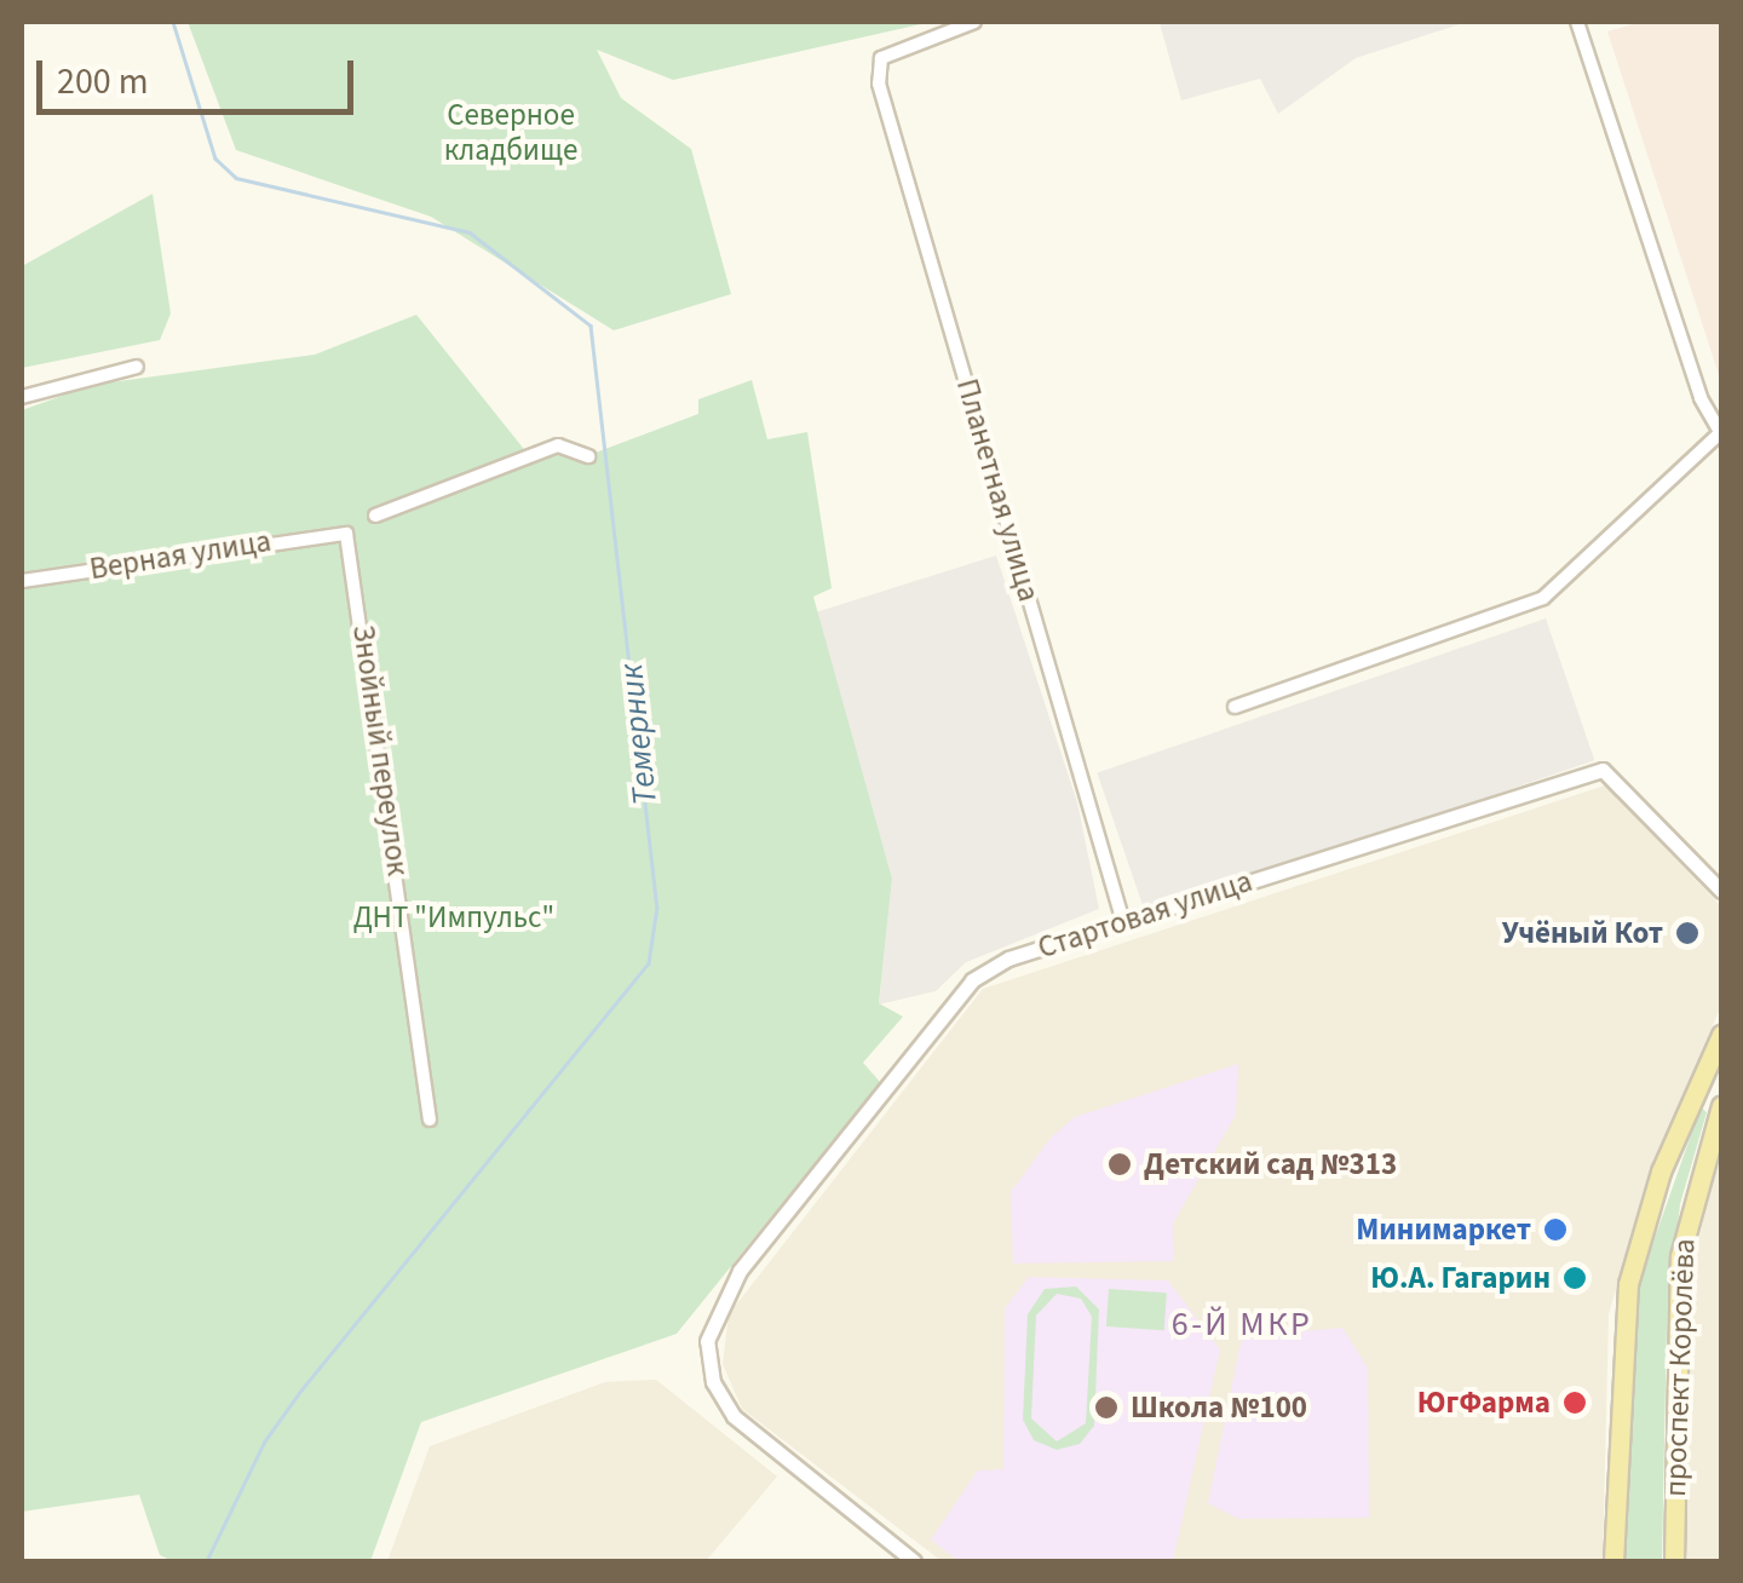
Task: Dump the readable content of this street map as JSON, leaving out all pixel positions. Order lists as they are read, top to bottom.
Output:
{
  "streets": {
    "main road": ["проспект Королёва"],
    "street": [
      "Планетная улица",
      "Верная улица",
      "Знойный переулок",
      "Стартовая улица"
    ]
  },
  "crossings": [
    ["Планетная улица", "Стартовая улица"],
    ["Верная улица", "Знойный переулок"]
  ],
  "districts": ["6-Й МКР"],
  "water": ["Темерник"],
  "parks": ["Северное кладбище", "ДНТ \"Импульс\""],
  "places": [
    "Учёный Кот",
    "Детский сад №313",
    "Минимаркет",
    "Ю.А. Гагарин",
    "ЮгФарма",
    "Школа №100"
  ],
  "scale_bar": "200 m"
}
